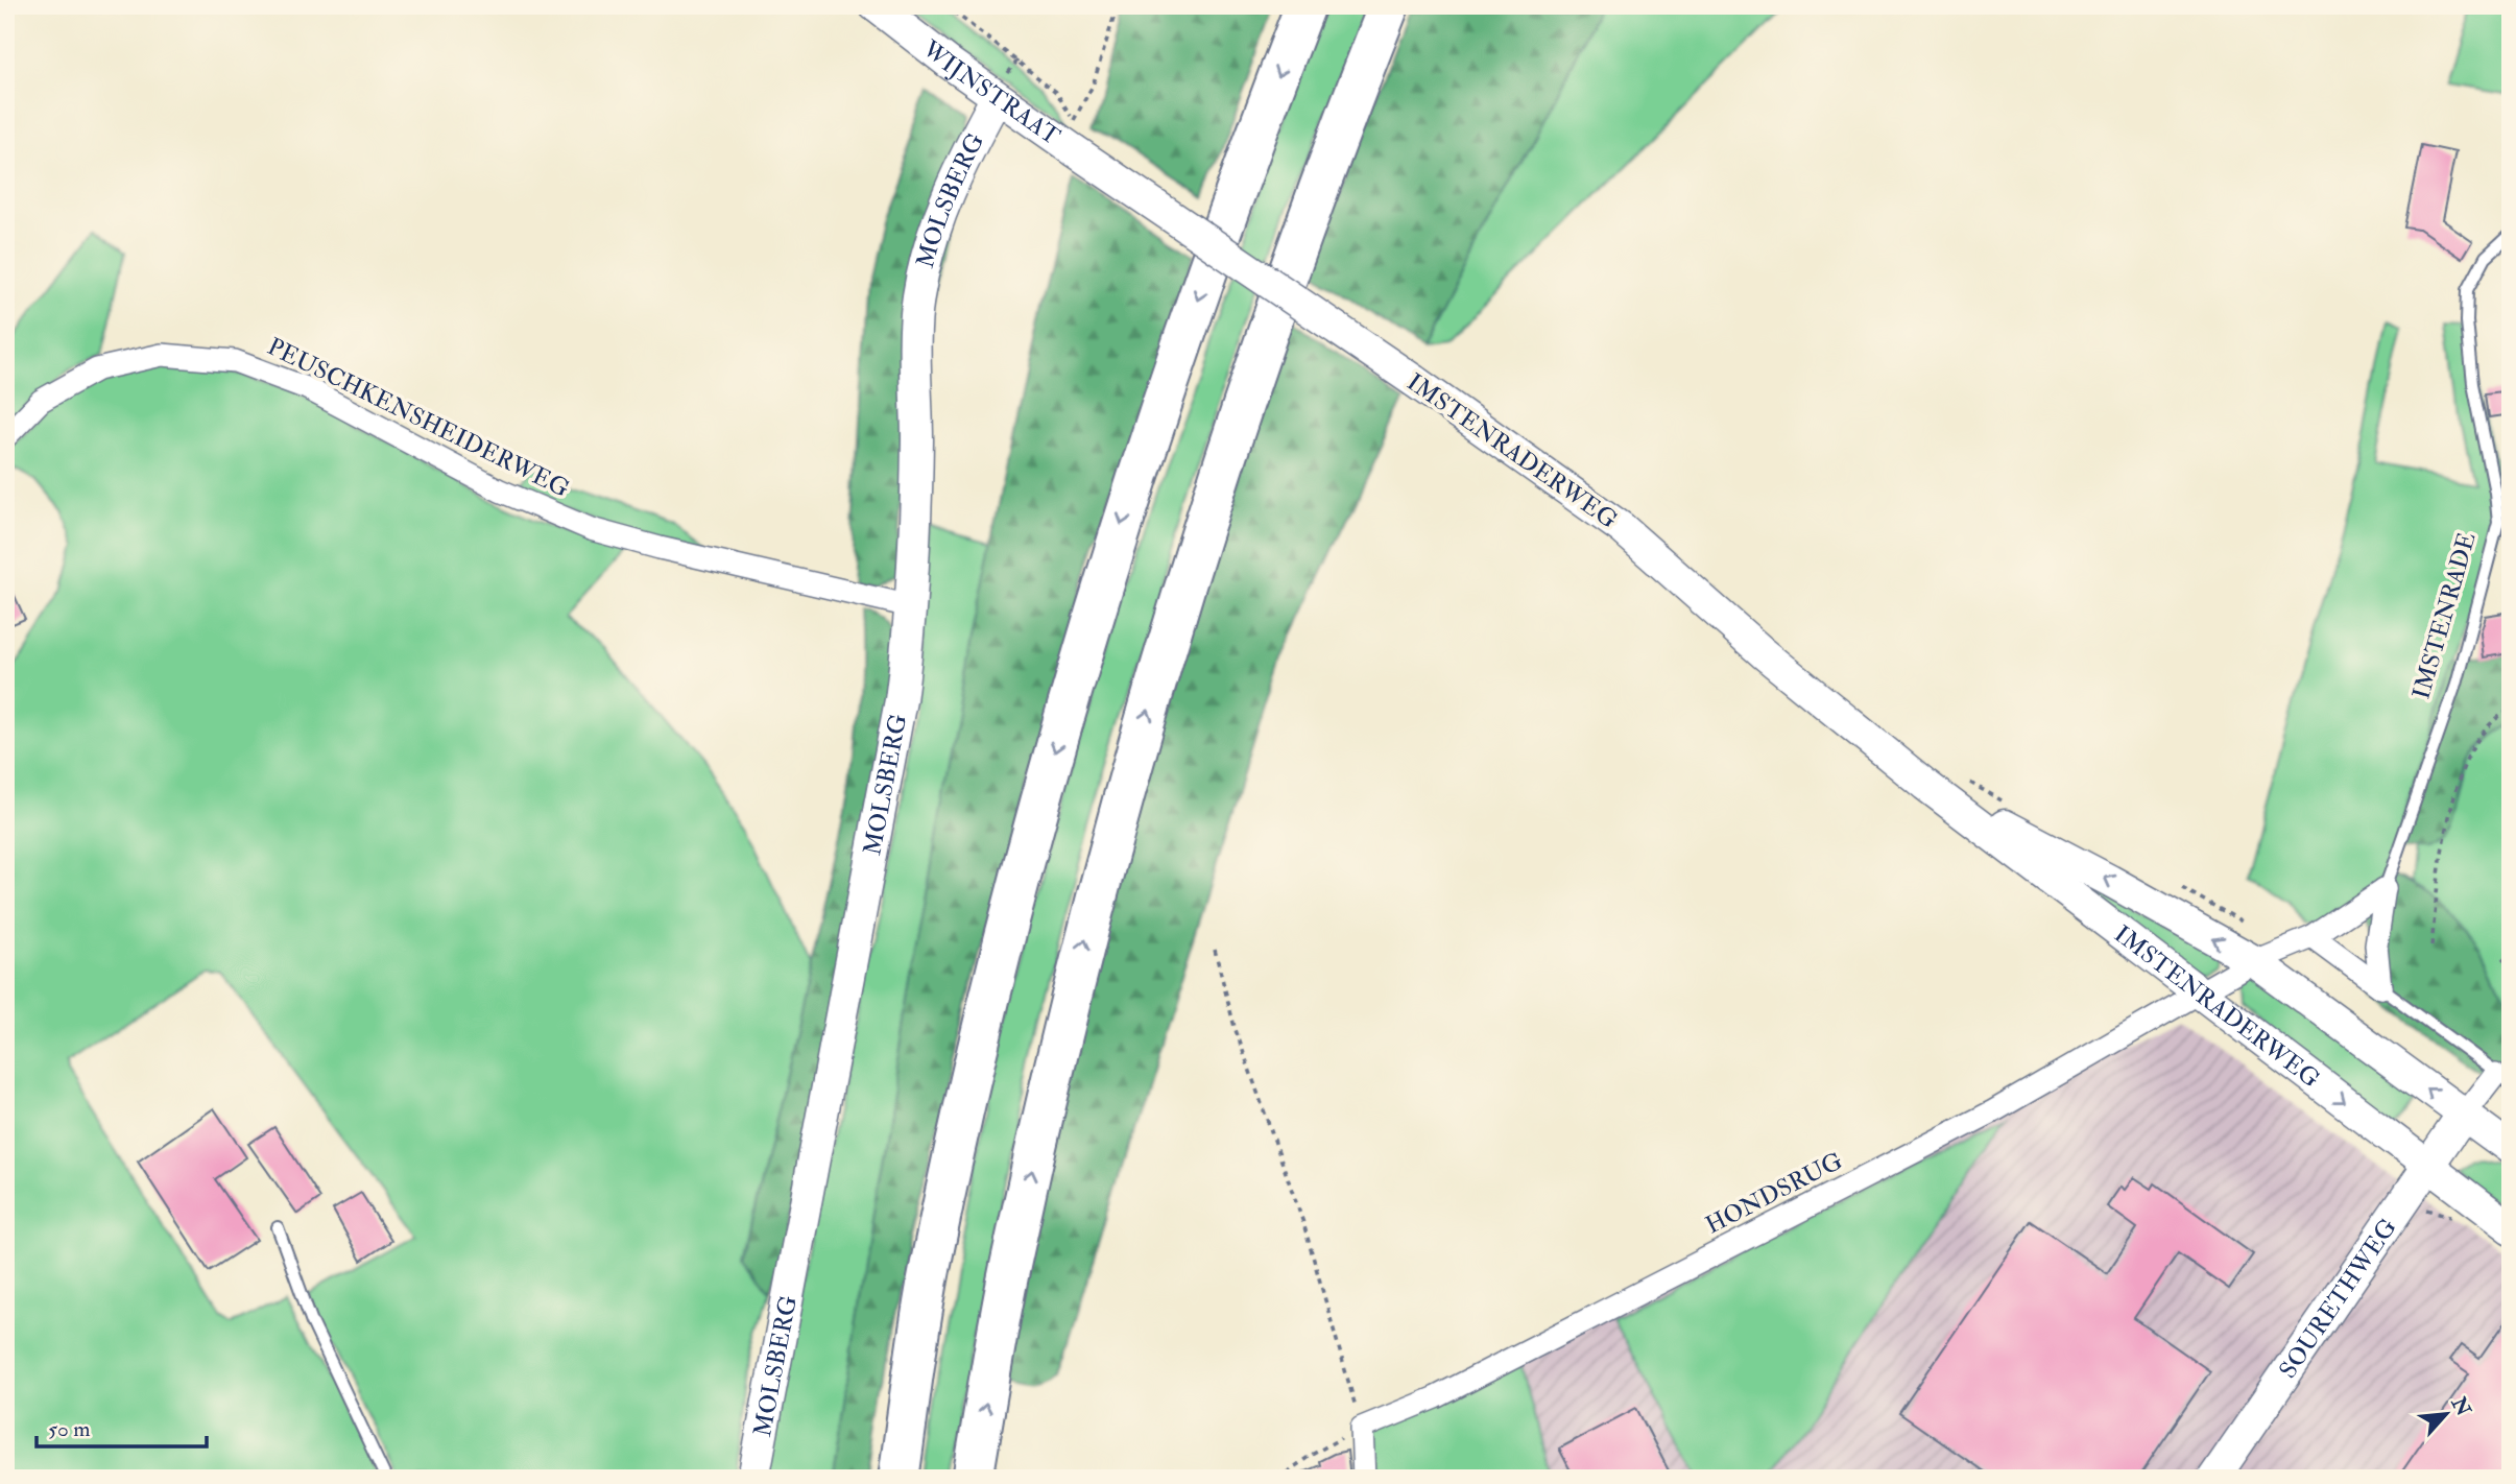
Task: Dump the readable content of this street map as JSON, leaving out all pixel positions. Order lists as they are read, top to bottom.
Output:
{
  "streets": {
    "street": [
      "WIJNSTRAAT",
      "MOLSBERG",
      "PEUSCHKENSHEIDERWEG",
      "IMSTENRADERWEG",
      "IMSTENRADE",
      "HONDSRUG",
      "SOURETHWEG"
    ]
  },
  "crossings": [
    ["WIJNSTRAAT", "MOLSBERG"],
    ["WIJNSTRAAT", "IMSTENRADERWEG"],
    ["MOLSBERG", "PEUSCHKENSHEIDERWEG"],
    ["IMSTENRADERWEG", "HONDSRUG"],
    ["IMSTENRADERWEG", "SOURETHWEG"]
  ],
  "scale_bar": "50 m",
  "north": "top right"
}
